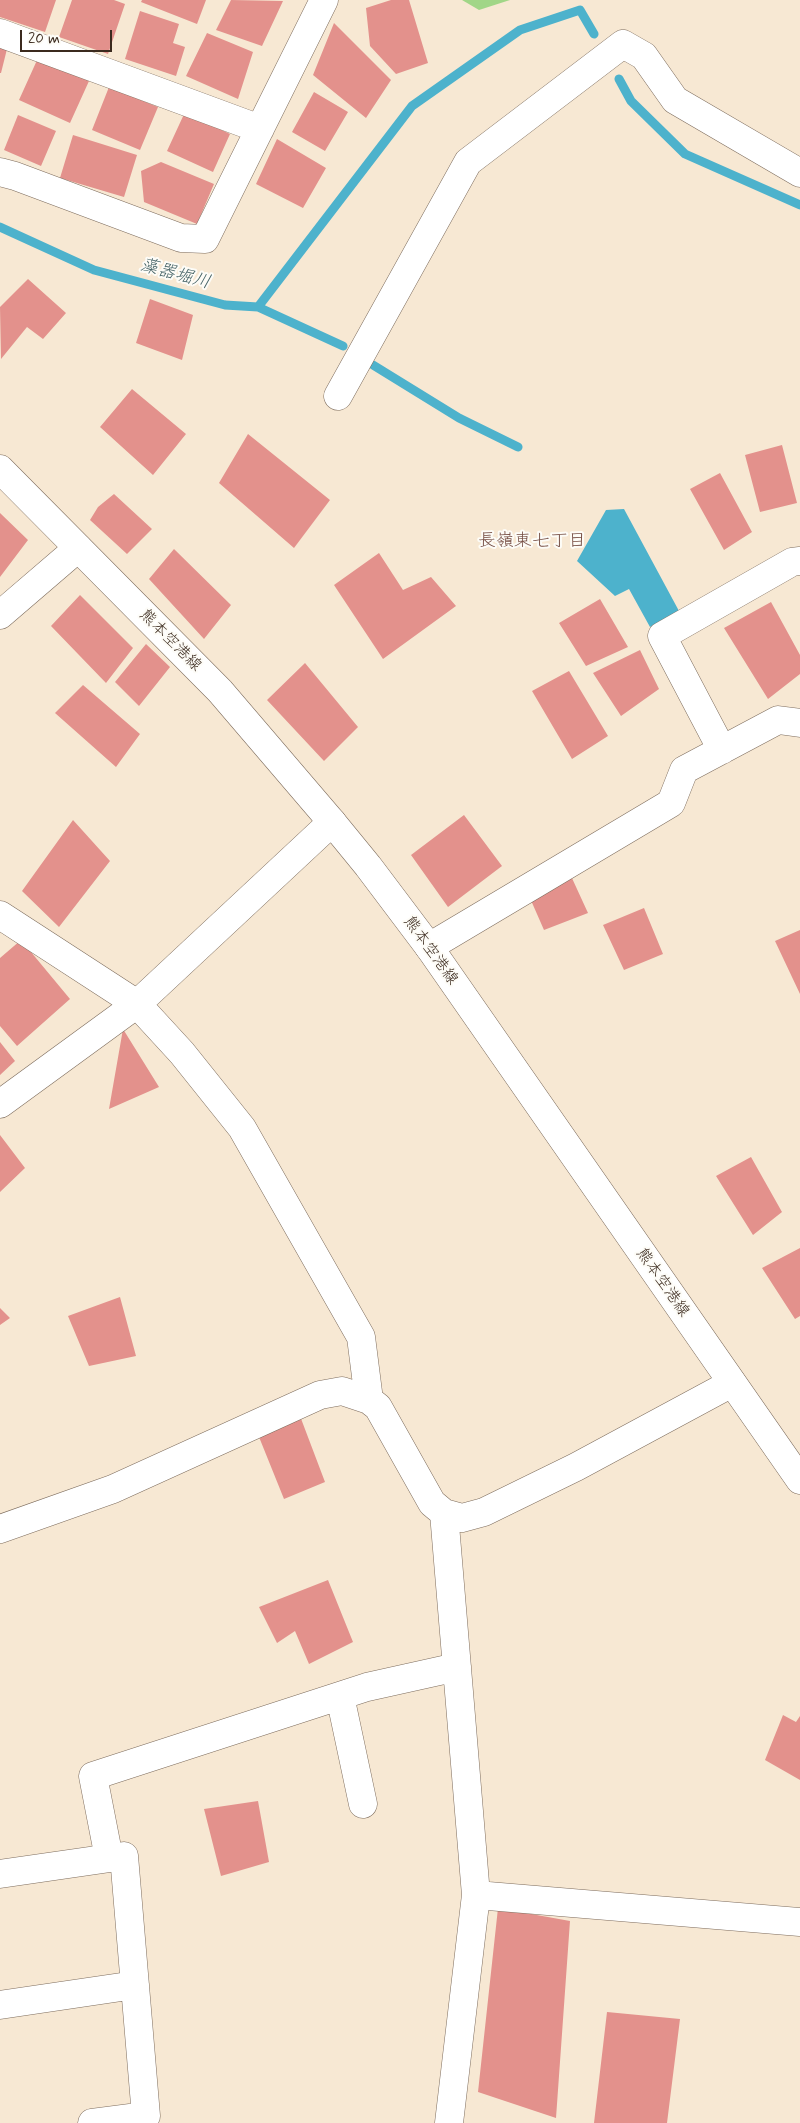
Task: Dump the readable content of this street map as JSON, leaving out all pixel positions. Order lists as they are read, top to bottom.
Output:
{
  "streets": {
    "street": ["熊本空港線"]
  },
  "districts": ["長嶺東七丁目"],
  "water": ["藻器堀川"],
  "scale_bar": "20 m"
}
